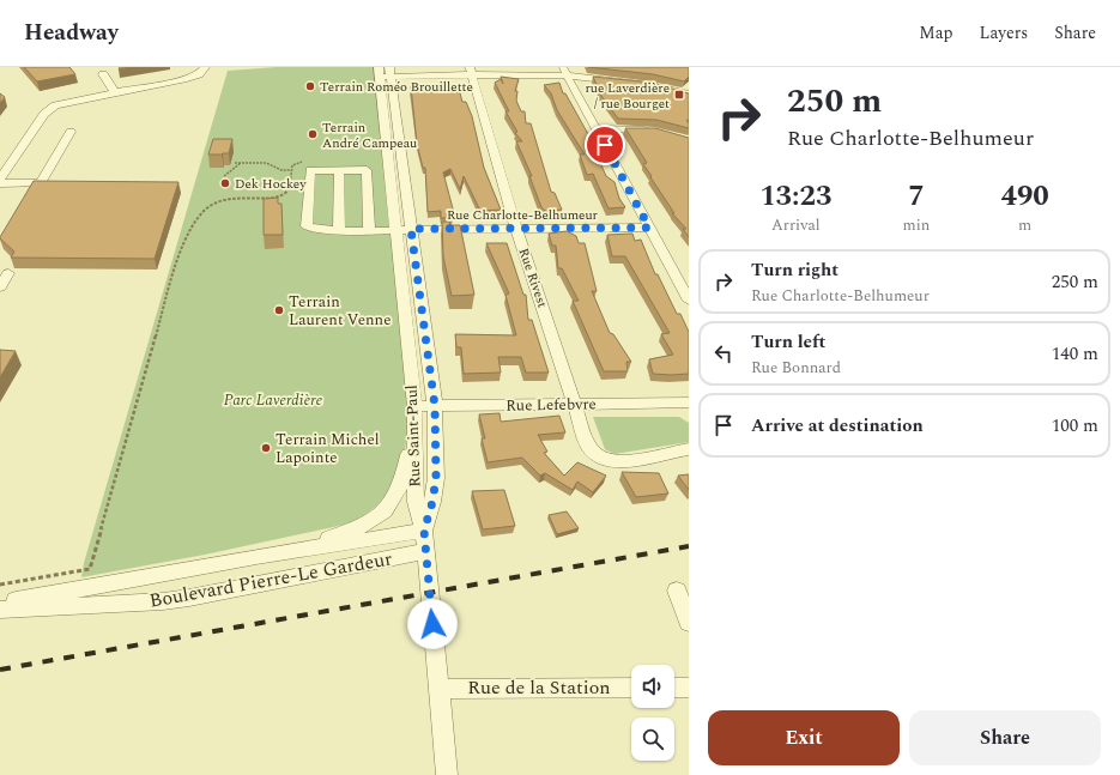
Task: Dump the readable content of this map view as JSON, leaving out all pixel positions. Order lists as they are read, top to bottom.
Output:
{
  "streets": {
    "street": [
      "Rue Charlotte-Belhumeur",
      "Rue Rivest",
      "Rue Lefebvre",
      "Rue Saint-Paul",
      "Boulevard Pierre-Le Gardeur",
      "Rue de la Station"
    ]
  },
  "crossings": [
    ["Rue Charlotte-Belhumeur", "Rue Rivest"],
    ["Rue Charlotte-Belhumeur", "Rue Saint-Paul"],
    ["Rue Rivest", "Rue Lefebvre"],
    ["Rue Lefebvre", "Rue Saint-Paul"],
    ["Rue Saint-Paul", "Boulevard Pierre-Le Gardeur"],
    ["Rue Saint-Paul", "Rue de la Station"]
  ],
  "parks": ["Parc Laverdière"],
  "places": {
    "other": [
      "Terrain Roméo Brouillette",
      "Terrain André Campeau",
      "Dek Hockey",
      "Terrain Laurent Venne",
      "Terrain Michel Lapointe"
    ],
    "transit": ["rue Laverdière / rue Bourget"]
  },
  "page": {
    "header": "Headway",
    "nav": ["Map", "Layers", "Share"],
    "turn": ["250 m", "Rue Charlotte-Belhumeur"],
    "eta": [
      "13:23",
      "Arrival",
      "7",
      "min",
      "490",
      "m"
    ],
    "list": [
      {
        "name": "Turn right",
        "note": "Rue Charlotte-Belhumeur",
        "value": "250 m"
      },
      {
        "name": "Turn left",
        "note": "Rue Bonnard",
        "value": "140 m"
      },
      {
        "name": "Arrive at destination",
        "value": "100 m"
      }
    ],
    "buttons": ["Exit", "Share"]
  }
}
